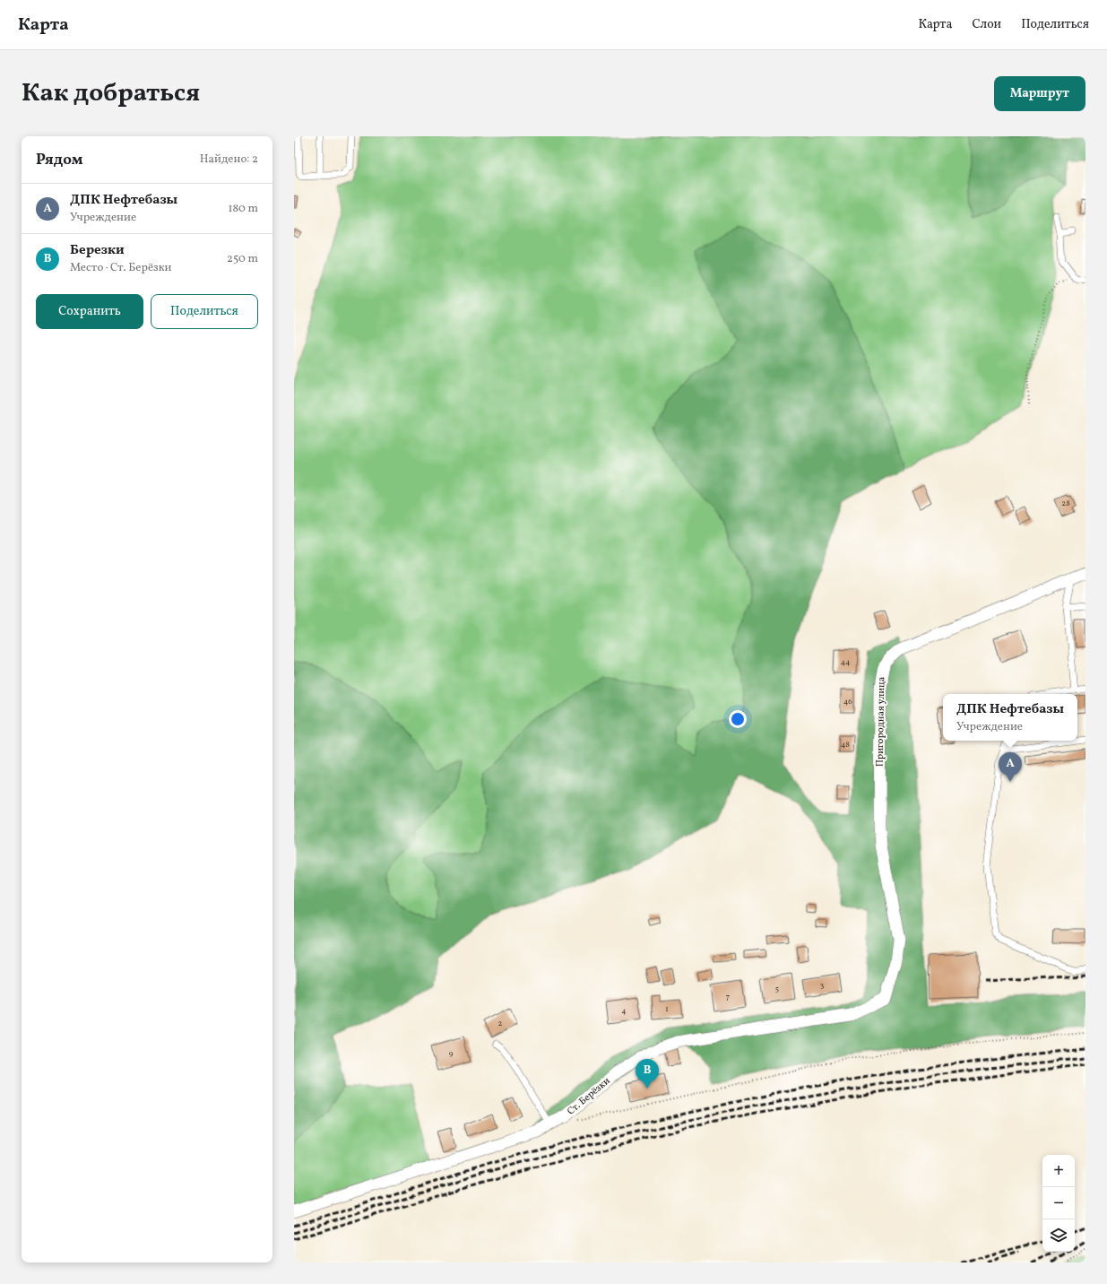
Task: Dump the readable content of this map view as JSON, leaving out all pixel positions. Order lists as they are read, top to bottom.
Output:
{
  "streets": {
    "street": ["Пригородная улица", "Ст. Берёзки"]
  },
  "crossings": [
    ["Пригородная улица", "Ст. Берёзки"]
  ],
  "house_numbers": [
    "28",
    "44",
    "46",
    "48",
    "3",
    "5",
    "7",
    "1",
    "4",
    "2",
    "9"
  ],
  "page": {
    "header": "Карта",
    "nav": ["Карта", "Слои", "Поделиться"],
    "title": "Как добраться",
    "buttons": [
      "Маршрут",
      ["Сохранить", "Поделиться"]
    ],
    "heading": ["Рядом", "Найдено: 2"],
    "list": [
      {
        "mark": "A",
        "name": "ДПК Нефтебазы",
        "note": "Учреждение",
        "value": "180 m"
      },
      {
        "mark": "B",
        "name": "Березки",
        "note": "Место · Ст. Берёзки",
        "value": "250 m"
      }
    ],
    "popup": ["ДПК Нефтебазы", "Учреждение"],
    "pins": ["A", "B"],
    "map_buttons": ["+", "−"]
  }
}
